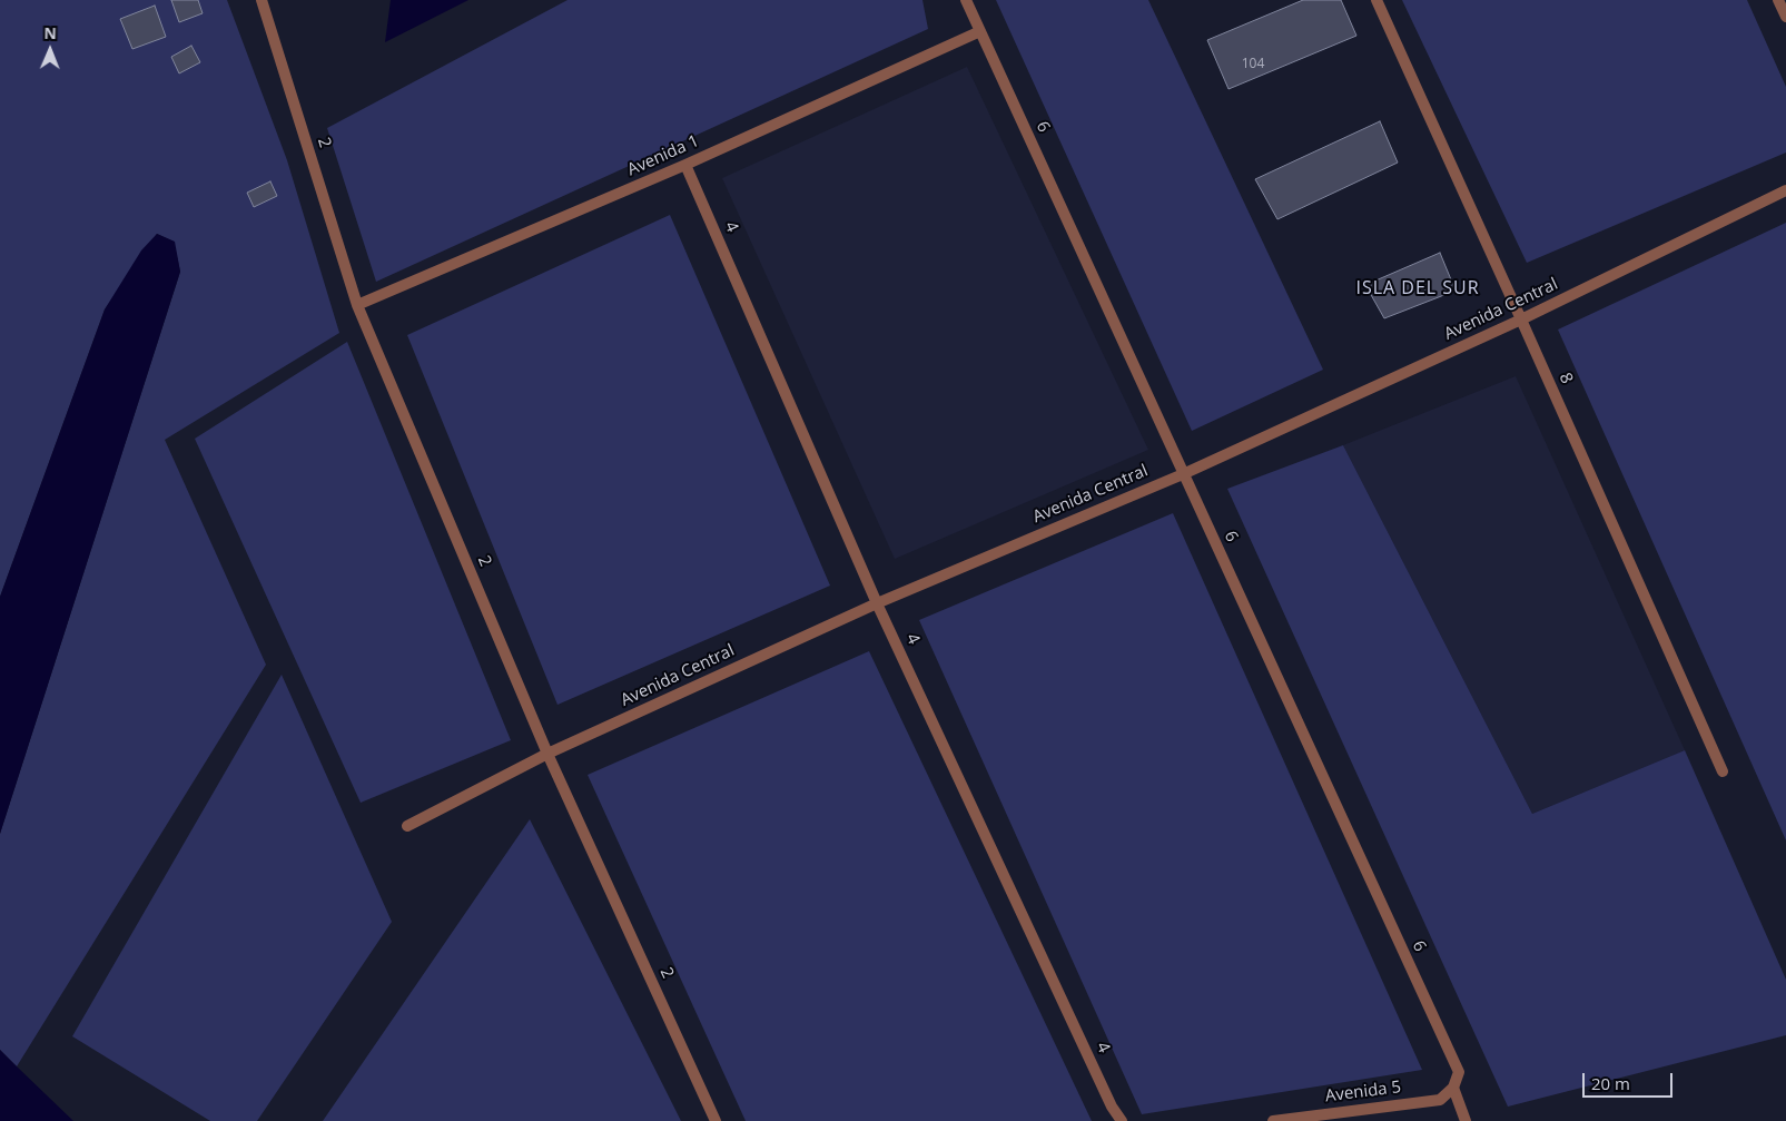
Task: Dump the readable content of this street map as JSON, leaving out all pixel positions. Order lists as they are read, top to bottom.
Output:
{
  "streets": {
    "street": [
      "6",
      "2",
      "Avenida 1",
      "4",
      "Avenida Central",
      "8",
      "Avenida 5"
    ]
  },
  "crossings": [
    ["6", "Avenida 1"],
    ["6", "Avenida Central"],
    ["6", "Avenida 5"],
    ["2", "Avenida 1"],
    ["2", "Avenida Central"],
    ["Avenida 1", "4"],
    ["4", "Avenida Central"],
    ["Avenida Central", "8"]
  ],
  "districts": ["ISLA DEL SUR"],
  "house_numbers": ["104"],
  "scale_bar": "20 m",
  "north": "top"
}
